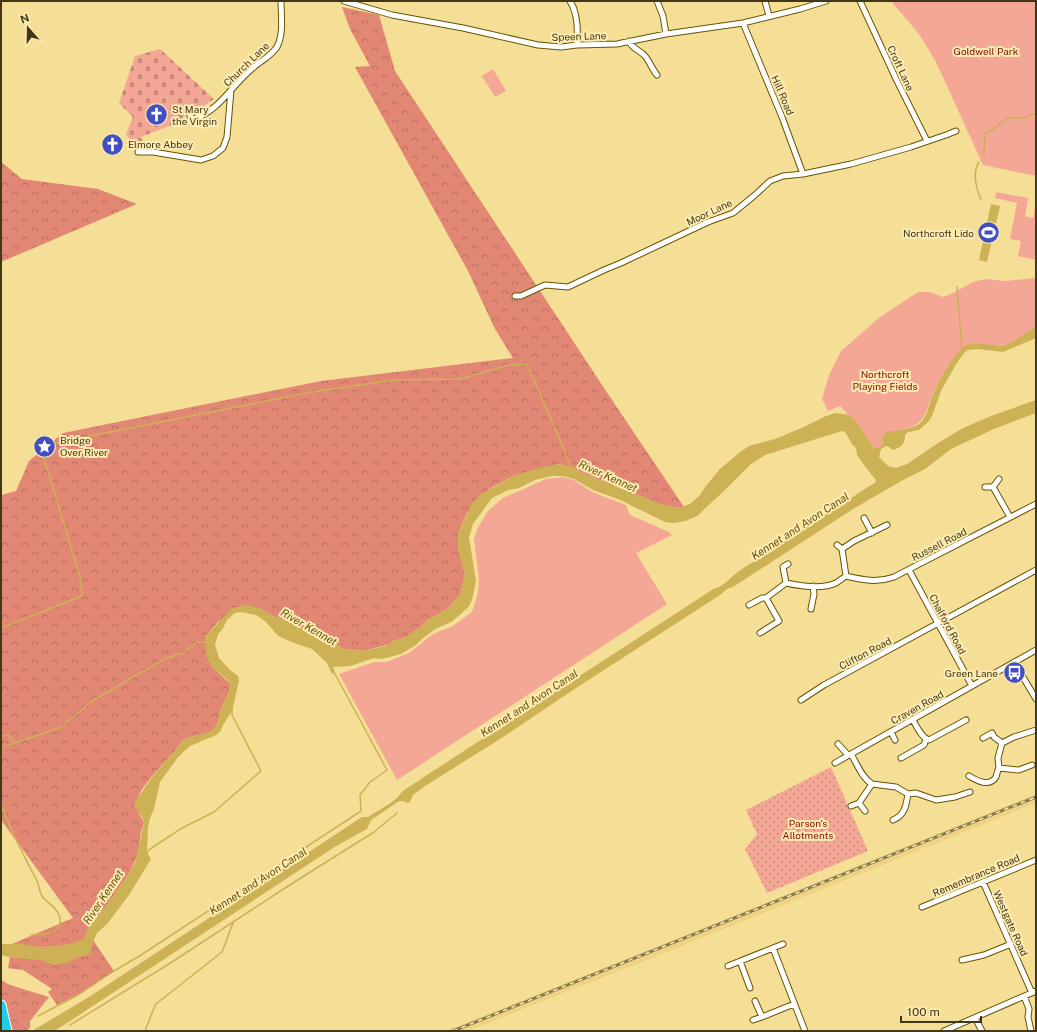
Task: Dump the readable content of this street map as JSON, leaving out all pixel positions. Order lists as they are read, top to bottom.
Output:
{
  "streets": {
    "street": [
      "Speen Lane",
      "Church Lane",
      "Croft Lane",
      "Hill Road",
      "Moor Lane",
      "Russell Road",
      "Chalford Road",
      "Clifton Road",
      "Craven Road",
      "Remembrance Road",
      "Westgate Road"
    ]
  },
  "crossings": [
    ["Speen Lane", "Hill Road"],
    ["Croft Lane", "Moor Lane"],
    ["Hill Road", "Moor Lane"],
    ["Russell Road", "Chalford Road"],
    ["Chalford Road", "Clifton Road"],
    ["Chalford Road", "Craven Road"],
    ["Remembrance Road", "Westgate Road"]
  ],
  "water": ["River Kennet", "Kennet and Avon Canal"],
  "parks": ["Goldwell Park", "Northcroft Playing Fields", "Parson's Allotments"],
  "places": {
    "church": ["St Mary the Virgin", "Elmore Abbey"],
    "sports": ["Northcroft Lido"],
    "place": ["Bridge Over River"],
    "bus stop": ["Green Lane"]
  },
  "scale_bar": "100 m",
  "north": "top"
}
